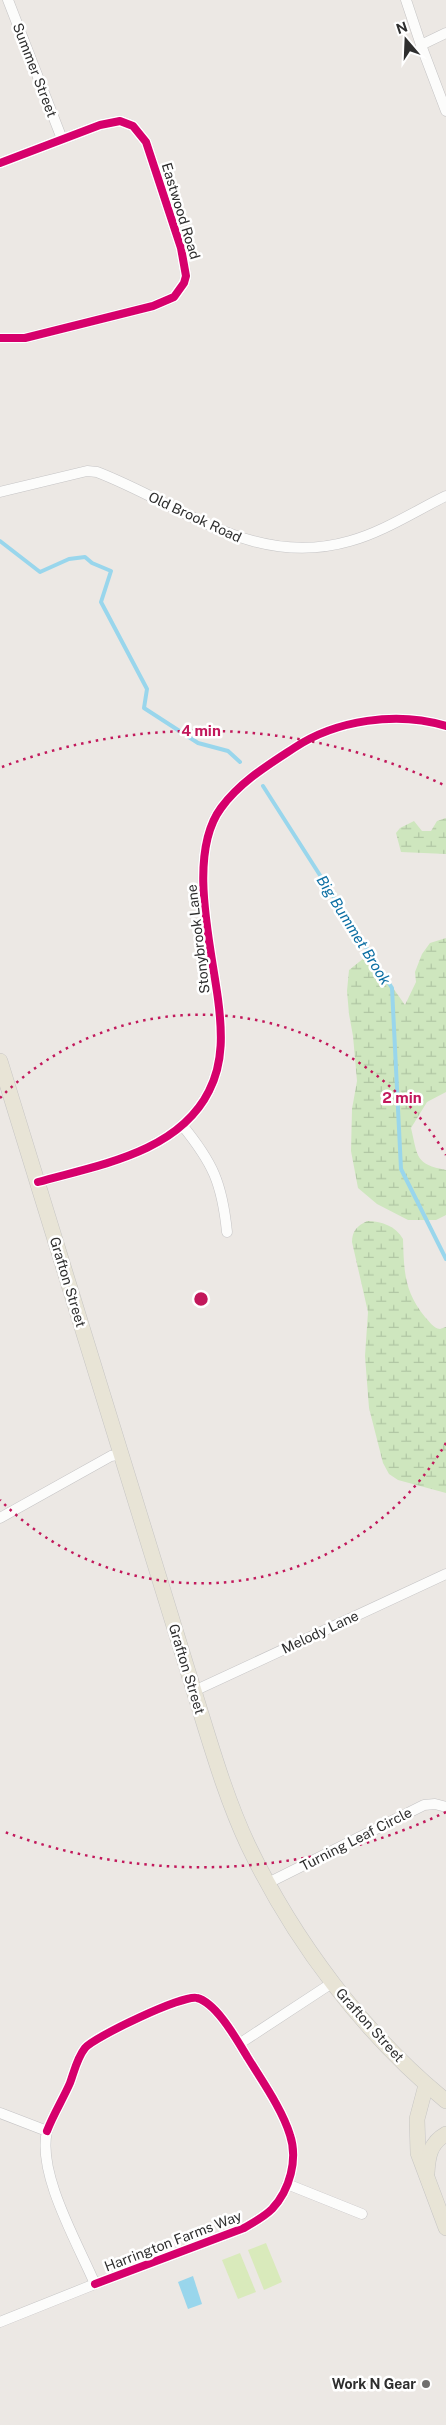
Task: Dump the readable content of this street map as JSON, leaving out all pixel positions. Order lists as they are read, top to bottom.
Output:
{
  "streets": {
    "main road": ["Grafton Street"],
    "street": [
      "Summer Street",
      "Eastwood Road",
      "Old Brook Road",
      "Stonybrook Lane",
      "Melody Lane",
      "Turning Leaf Circle",
      "Harrington Farms Way"
    ]
  },
  "crossings": [
    ["Summer Street", "Eastwood Road"],
    ["Stonybrook Lane", "Grafton Street"],
    ["Grafton Street", "Melody Lane"],
    ["Grafton Street", "Turning Leaf Circle"]
  ],
  "water": ["Big Bummet Brook"],
  "places": ["Work N Gear"],
  "north": "top",
  "rings": ["4 min", "2 min"]
}
